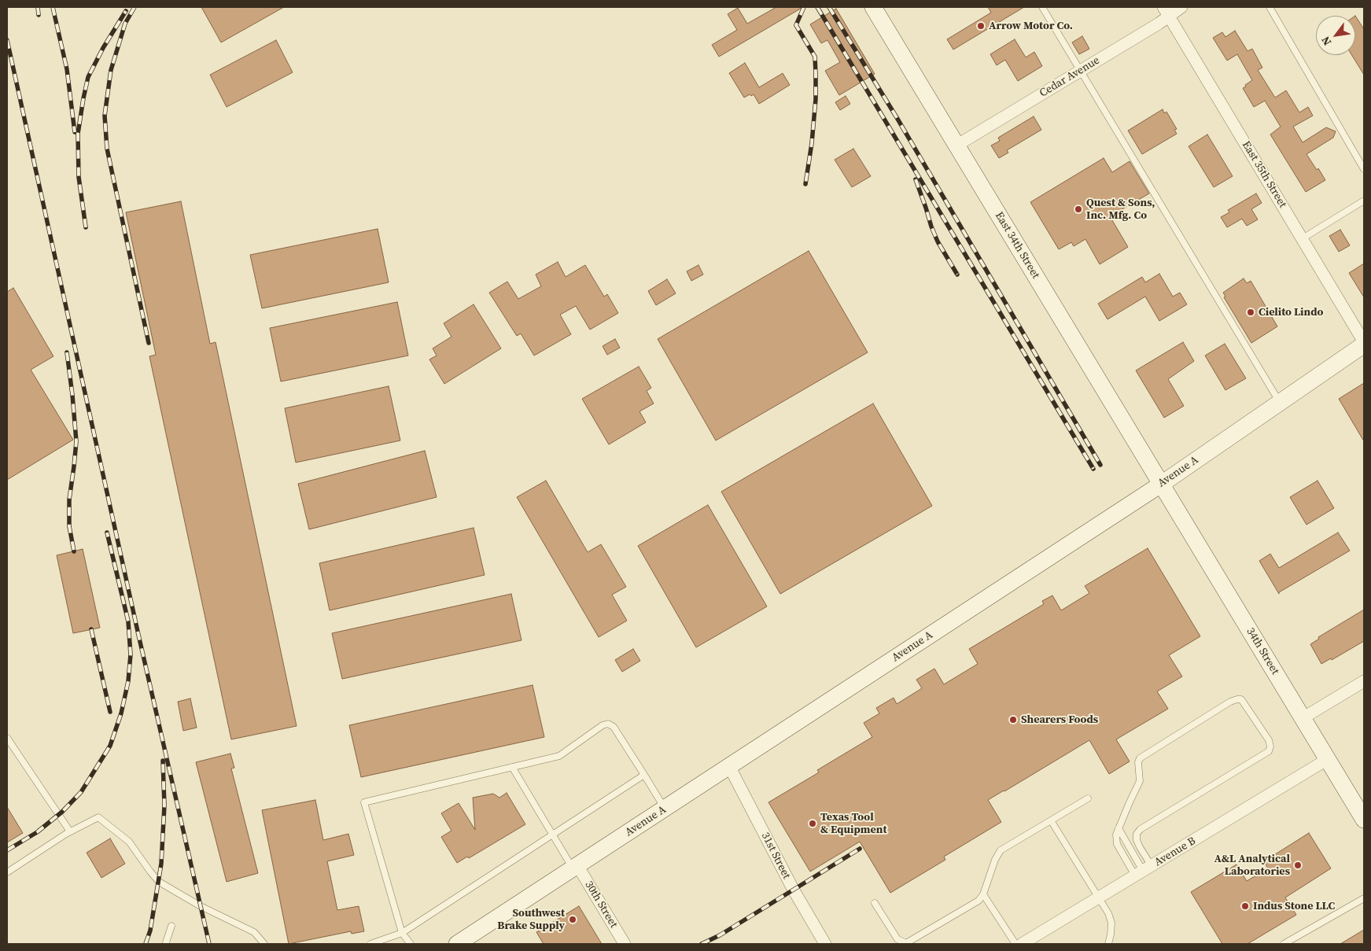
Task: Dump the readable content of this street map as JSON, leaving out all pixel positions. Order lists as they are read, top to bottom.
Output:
{
  "streets": {
    "main road": ["East 34th Street", "Avenue A", "34th Street"],
    "street": [
      "Cedar Avenue",
      "East 35th Street",
      "Avenue B",
      "31st Street",
      "30th Street"
    ]
  },
  "crossings": [
    ["Cedar Avenue", "East 35th Street"],
    ["Cedar Avenue", "East 34th Street"],
    ["East 35th Street", "Avenue A"],
    ["East 34th Street", "Avenue A"],
    ["East 34th Street", "34th Street"],
    ["Avenue A", "34th Street"],
    ["Avenue A", "31st Street"],
    ["Avenue A", "30th Street"],
    ["34th Street", "Avenue B"]
  ],
  "places": [
    "Arrow Motor Co.",
    "Quest & Sons, Inc. Mfg. Co",
    "Cielito Lindo",
    "Shearers Foods",
    "Texas Tool & Equipment",
    "A&L Analytical Laboratories",
    "Indus Stone LLC",
    "Southwest Brake Supply"
  ],
  "north": "bottom left"
}
